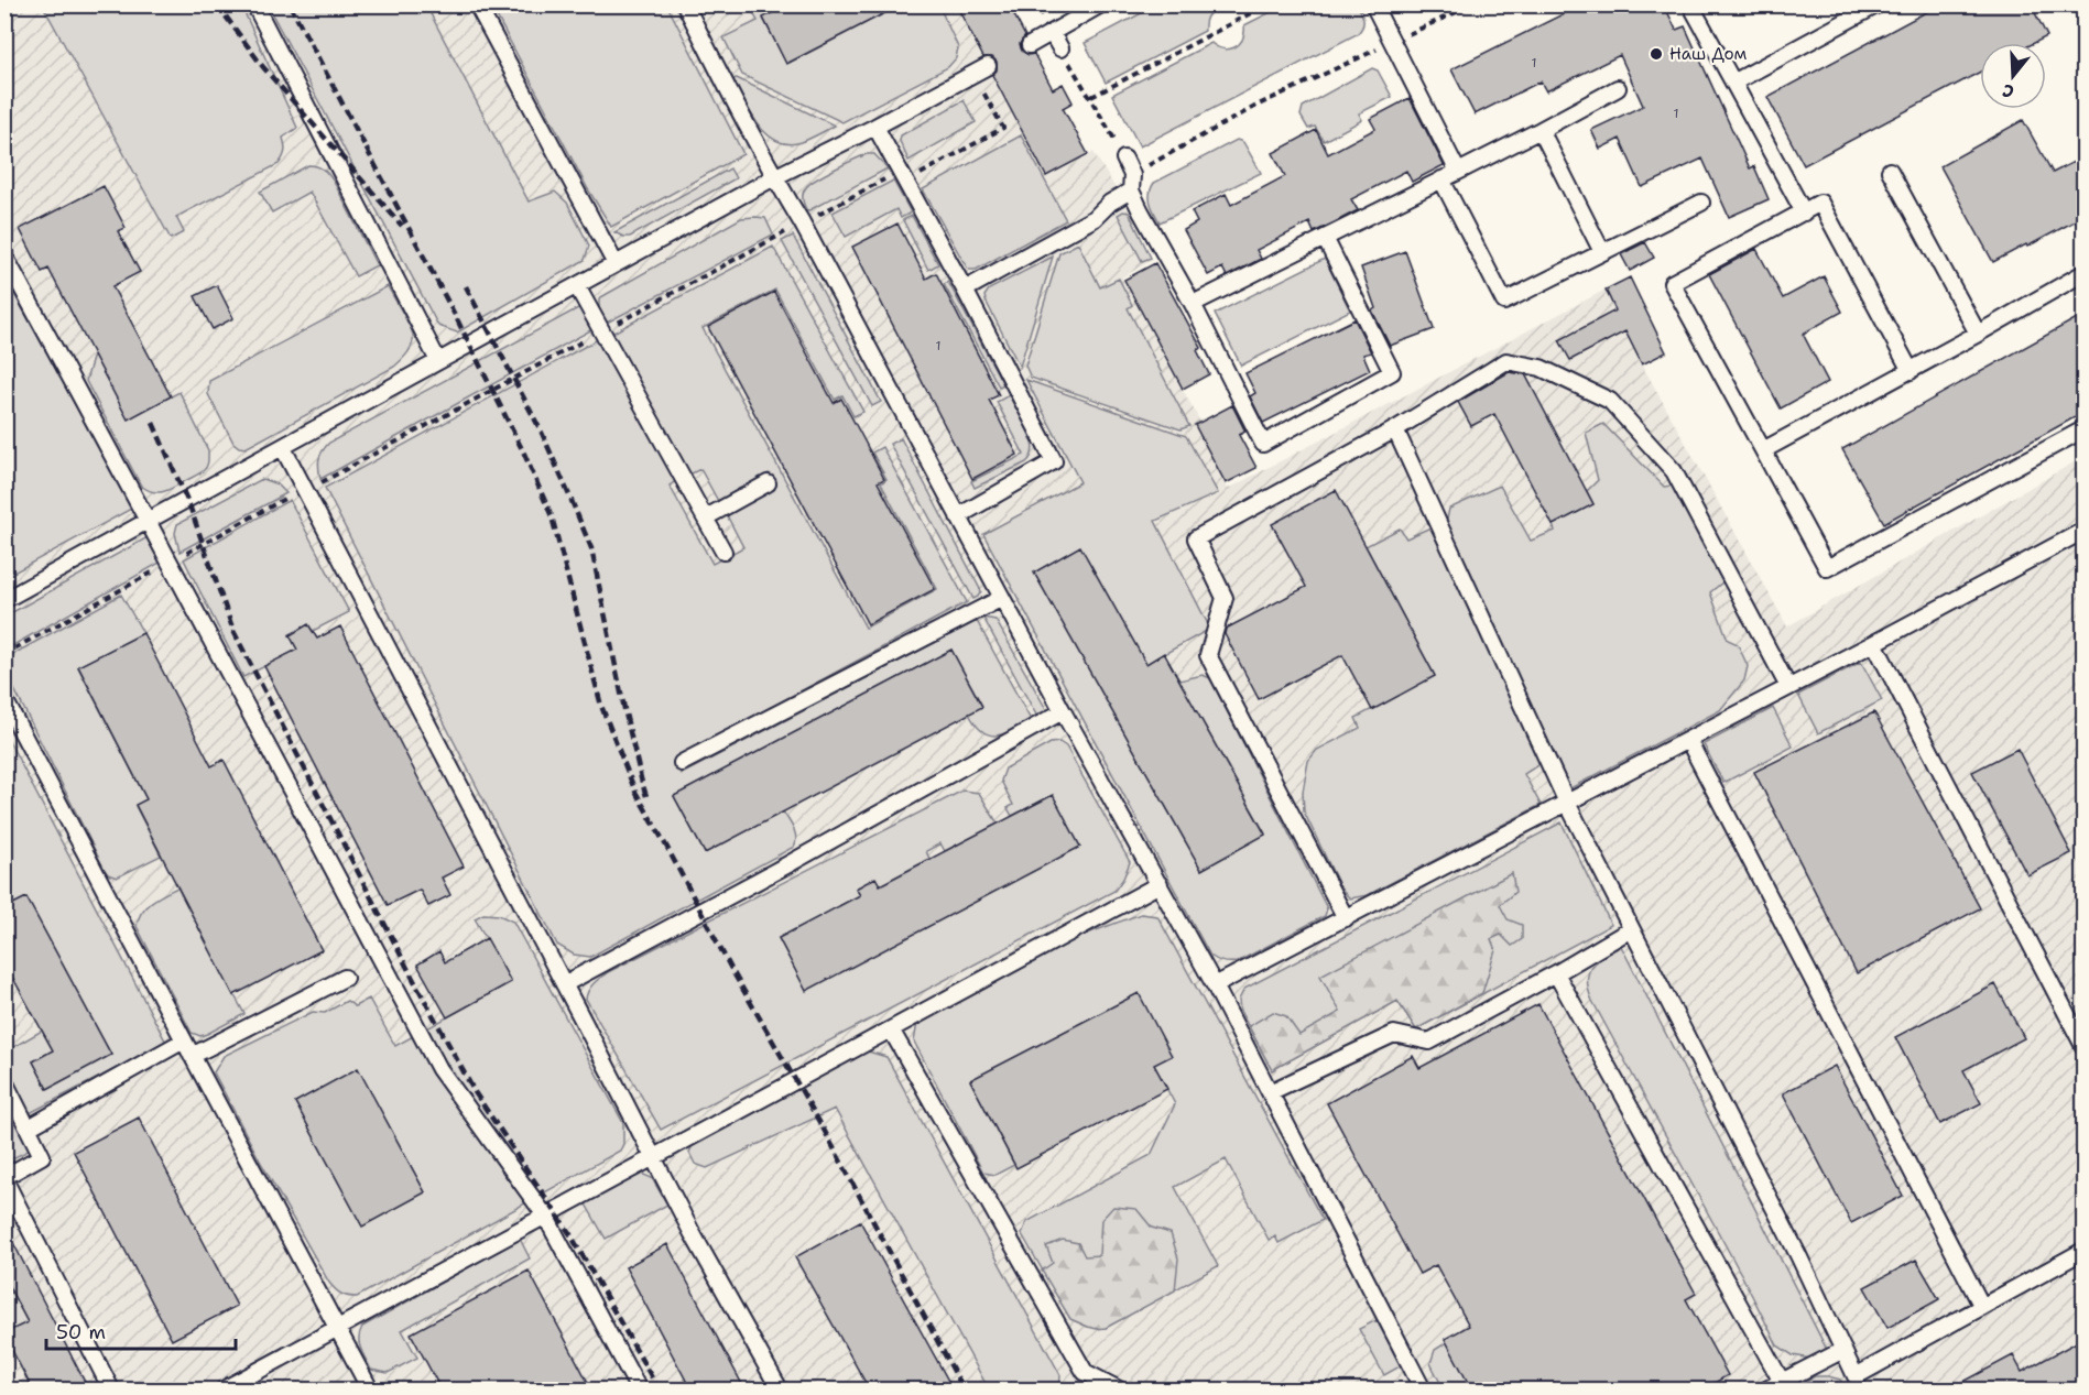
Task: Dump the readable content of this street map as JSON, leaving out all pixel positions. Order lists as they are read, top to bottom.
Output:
{
  "places": ["Наш Дом"],
  "house_numbers": ["1", "1", "1"],
  "scale_bar": "50 m",
  "north": "bottom"
}
